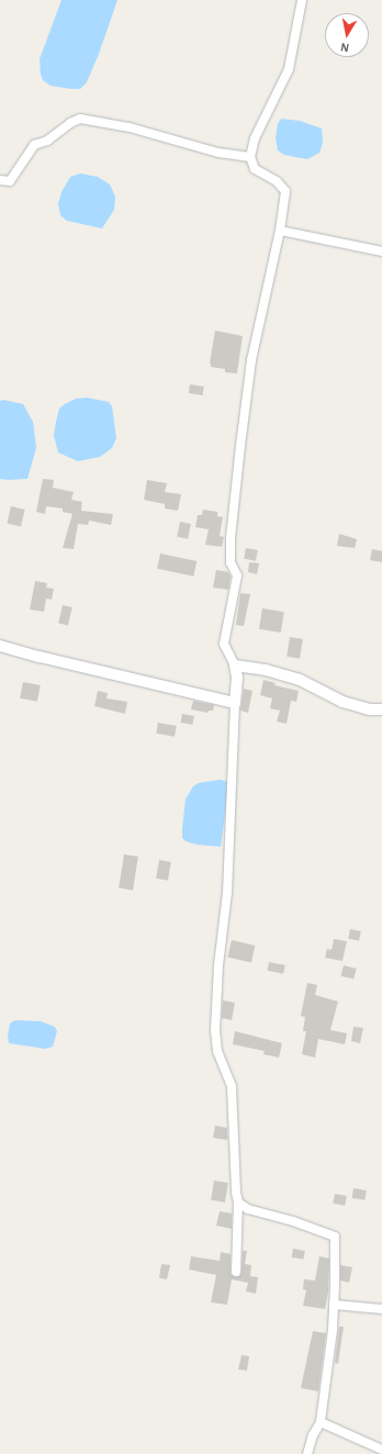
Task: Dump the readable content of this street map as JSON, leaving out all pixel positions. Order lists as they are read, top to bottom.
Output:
{
  "north": "bottom"
}
